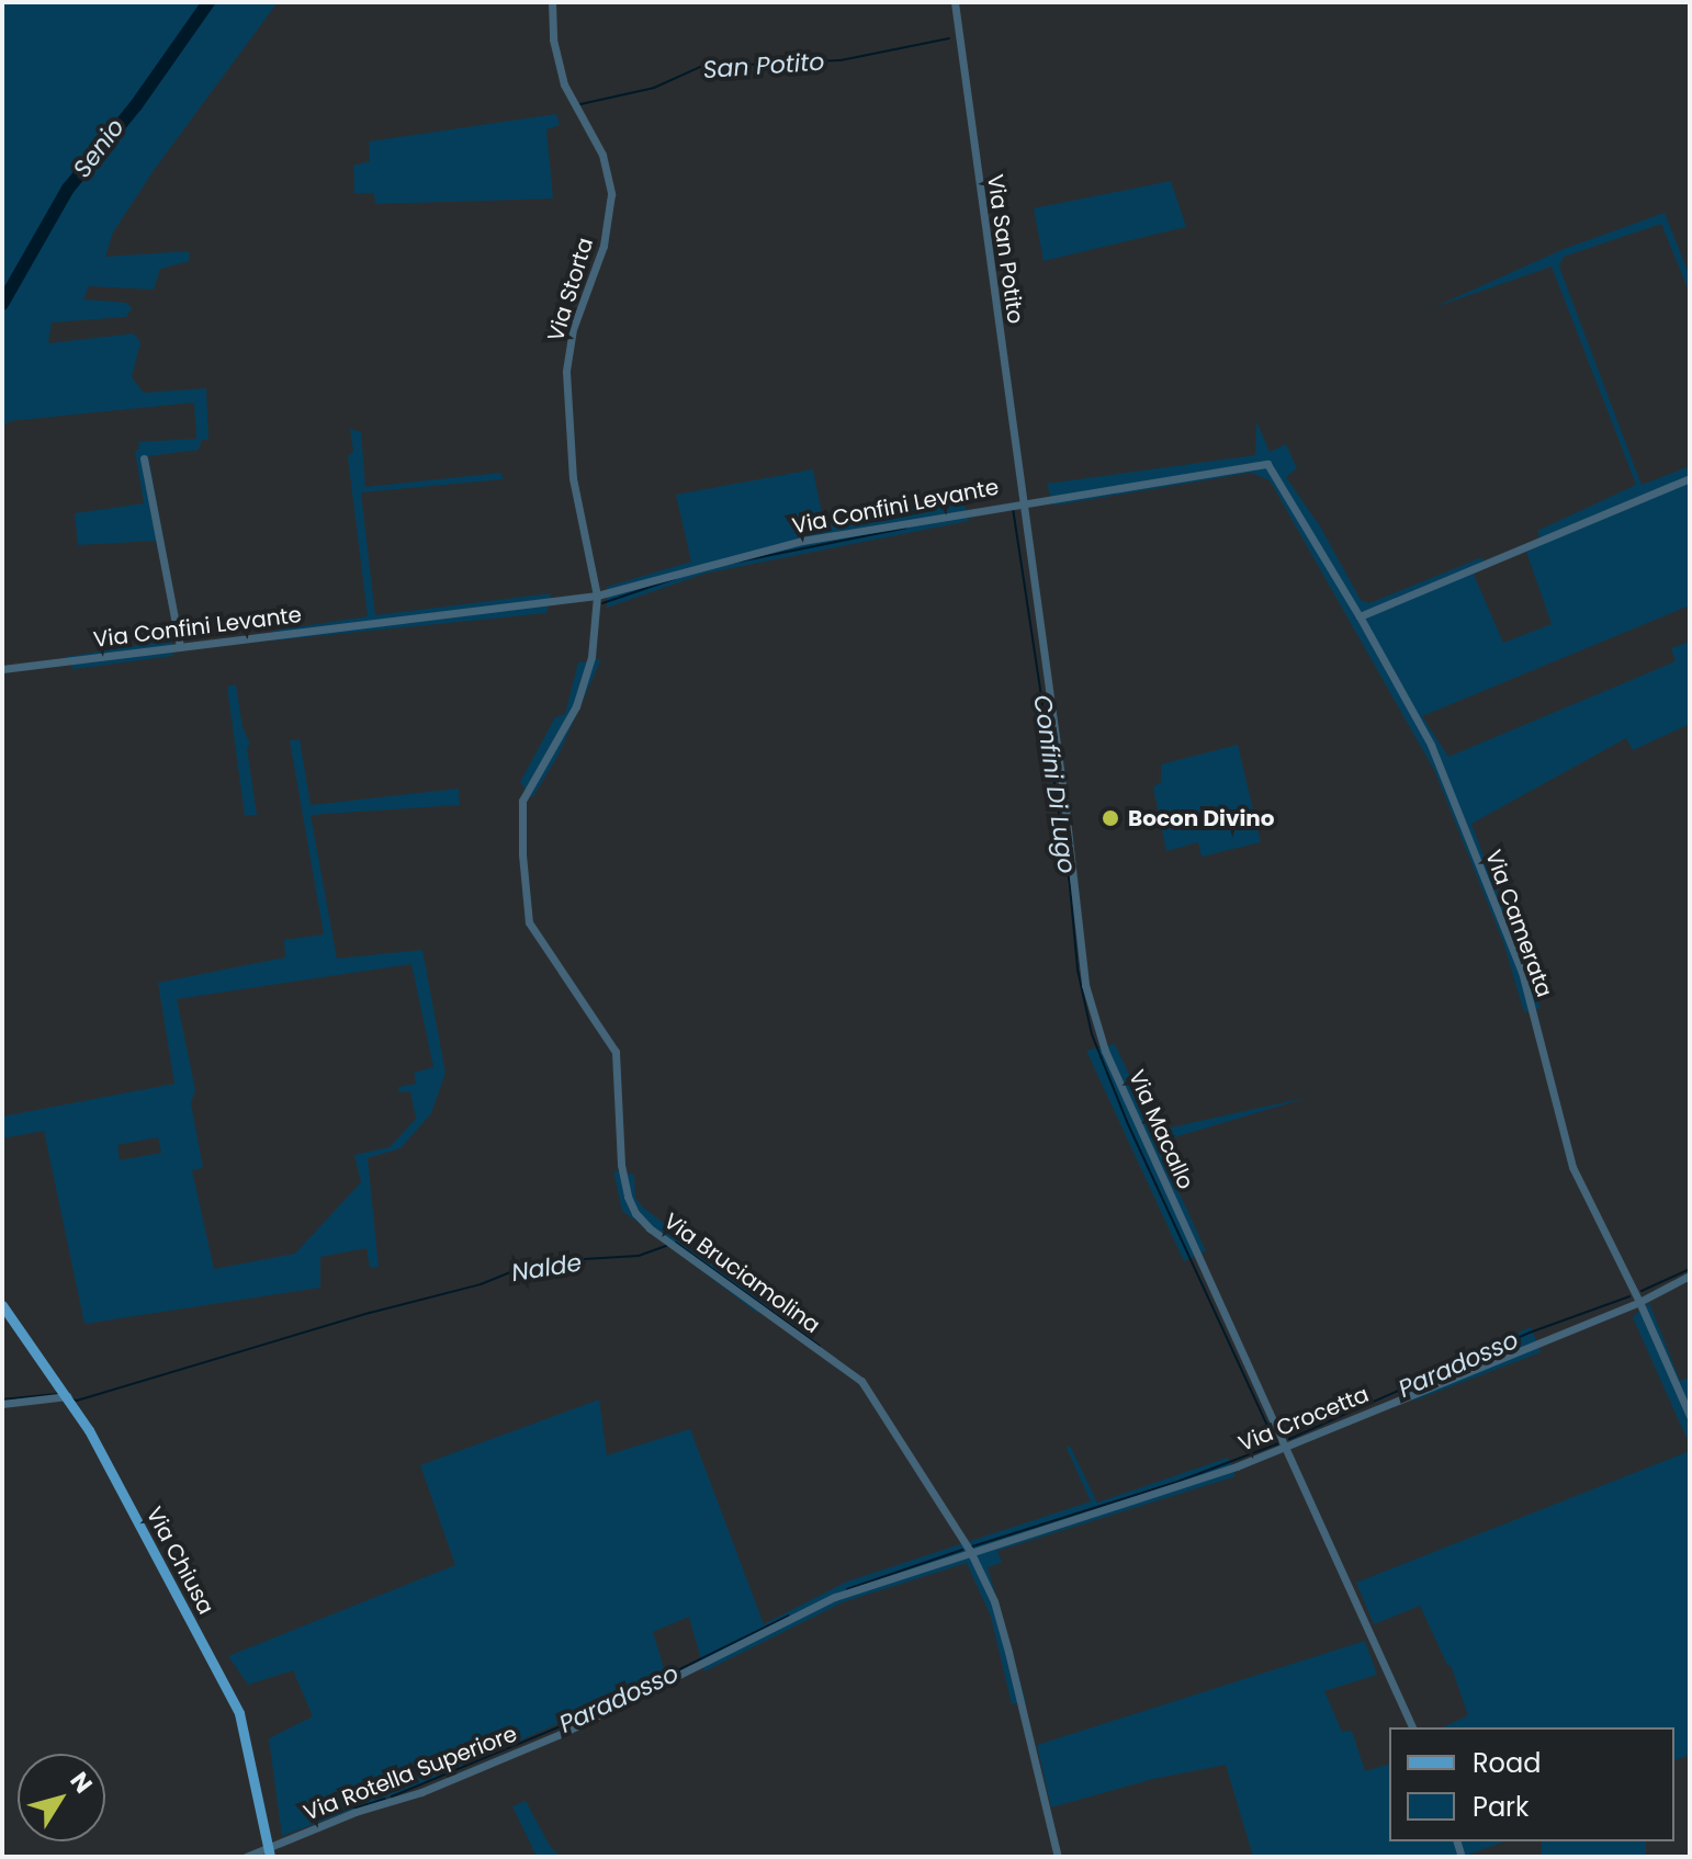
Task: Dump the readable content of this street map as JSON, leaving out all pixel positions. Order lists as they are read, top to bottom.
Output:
{
  "streets": {
    "main road": ["Via Chiusa"],
    "street": [
      "Via San Potito",
      "Via Storta",
      "Via Confini Levante",
      "Via Camerata",
      "Via Macallo",
      "Via Bruciamolina",
      "Via Crocetta",
      "Via Rotella Superiore"
    ]
  },
  "crossings": [
    ["Via San Potito", "Via Confini Levante"],
    ["Via San Potito", "Via Macallo"],
    ["Via Storta", "Via Confini Levante"],
    ["Via Storta", "Via Bruciamolina"],
    ["Via Confini Levante", "Via Camerata"],
    ["Via Confini Levante", "Via Macallo"],
    ["Via Confini Levante", "Via Bruciamolina"],
    ["Via Camerata", "Via Crocetta"],
    ["Via Macallo", "Via Crocetta"],
    ["Via Bruciamolina", "Via Crocetta"],
    ["Via Bruciamolina", "Via Rotella Superiore"],
    ["Via Crocetta", "Via Rotella Superiore"],
    ["Via Chiusa", "Via Rotella Superiore"]
  ],
  "water": [
    "San Potito",
    "Senio",
    "Confini Di Lugo",
    "Nalde",
    "Paradosso"
  ],
  "places": ["Bocon Divino"],
  "legend": ["Road", "Park"],
  "north": "top right"
}
